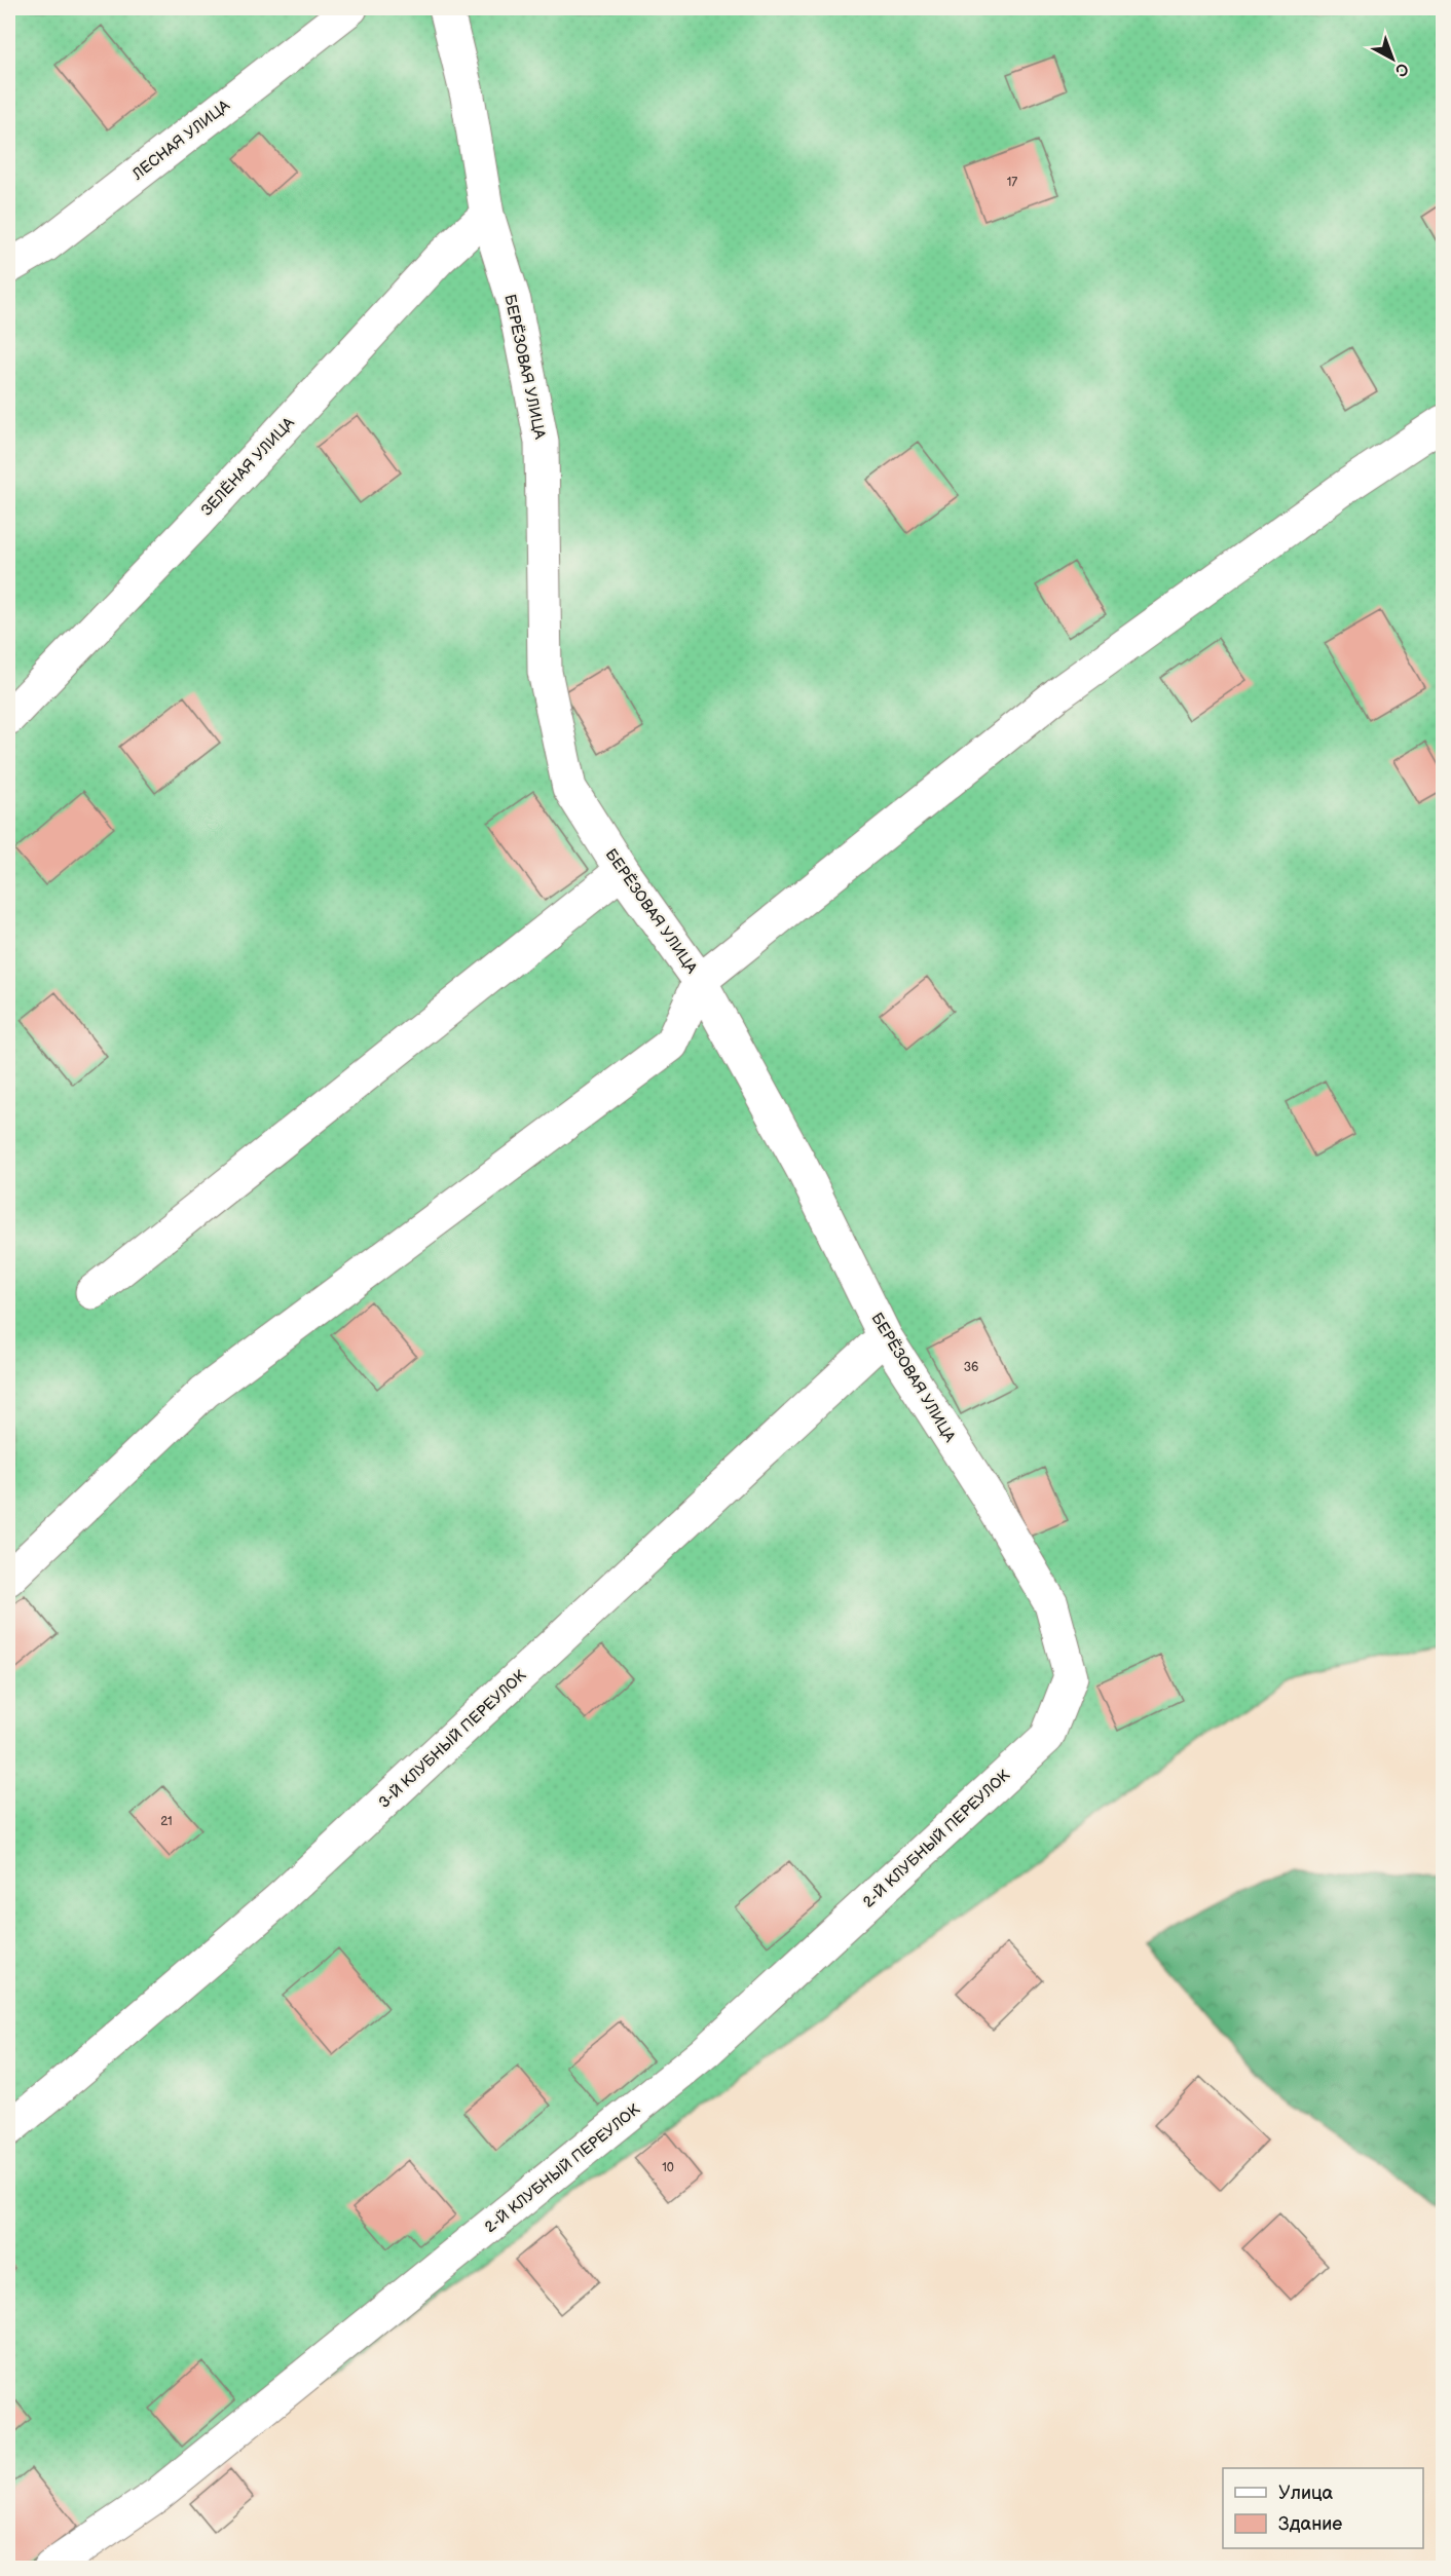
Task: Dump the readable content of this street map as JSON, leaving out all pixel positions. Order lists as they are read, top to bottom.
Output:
{
  "streets": {
    "street": [
      "ЛЕСНАЯ УЛИЦА",
      "БЕРЁЗОВАЯ УЛИЦА",
      "ЗЕЛЁНАЯ УЛИЦА",
      "3-Й КЛУБНЫЙ ПЕРЕУЛОК",
      "2-Й КЛУБНЫЙ ПЕРЕУЛОК"
    ]
  },
  "crossings": [
    ["БЕРЁЗОВАЯ УЛИЦА", "ЗЕЛЁНАЯ УЛИЦА"],
    ["БЕРЁЗОВАЯ УЛИЦА", "3-Й КЛУБНЫЙ ПЕРЕУЛОК"],
    ["БЕРЁЗОВАЯ УЛИЦА", "2-Й КЛУБНЫЙ ПЕРЕУЛОК"]
  ],
  "house_numbers": [
    "17",
    "36",
    "21",
    "10"
  ],
  "legend": ["Улица", "Здание"],
  "north": "bottom right"
}
